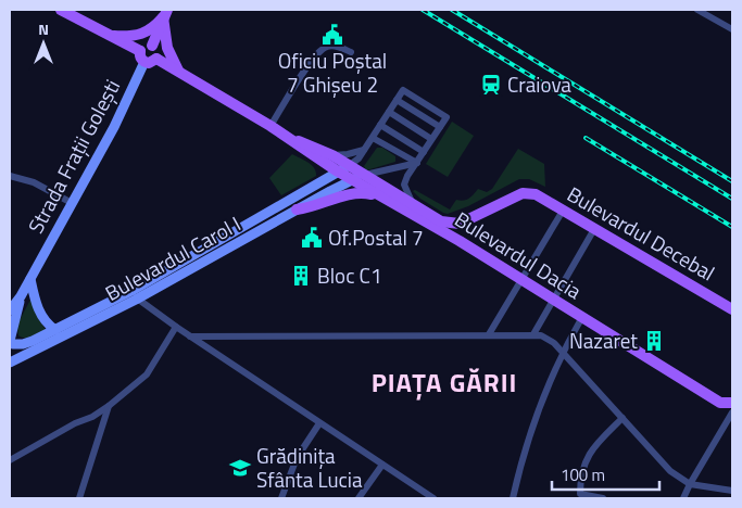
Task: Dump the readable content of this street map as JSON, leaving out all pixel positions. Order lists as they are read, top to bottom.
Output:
{
  "streets": {
    "main road": ["Bulevardul Decebal", "Bulevardul Dacia"],
    "street": ["Strada Frații Golești", "Bulevardul Carol I"]
  },
  "crossings": [
    ["Strada Frații Golești", "Bulevardul Dacia"],
    ["Strada Frații Golești", "Bulevardul Carol I"],
    ["Bulevardul Decebal", "Bulevardul Dacia"],
    ["Bulevardul Dacia", "Bulevardul Carol I"]
  ],
  "districts": ["PIAȚA GĂRII"],
  "places": {
    "public building": ["Oficiu Poștal 7 Ghișeu 2", "Of.Postal 7"],
    "station": ["Craiova"],
    "building": ["Bloc C1", "Nazaret"],
    "school or university": ["Grădinița Sfânta Lucia"]
  },
  "scale_bar": "100 m",
  "north": "top"
}
